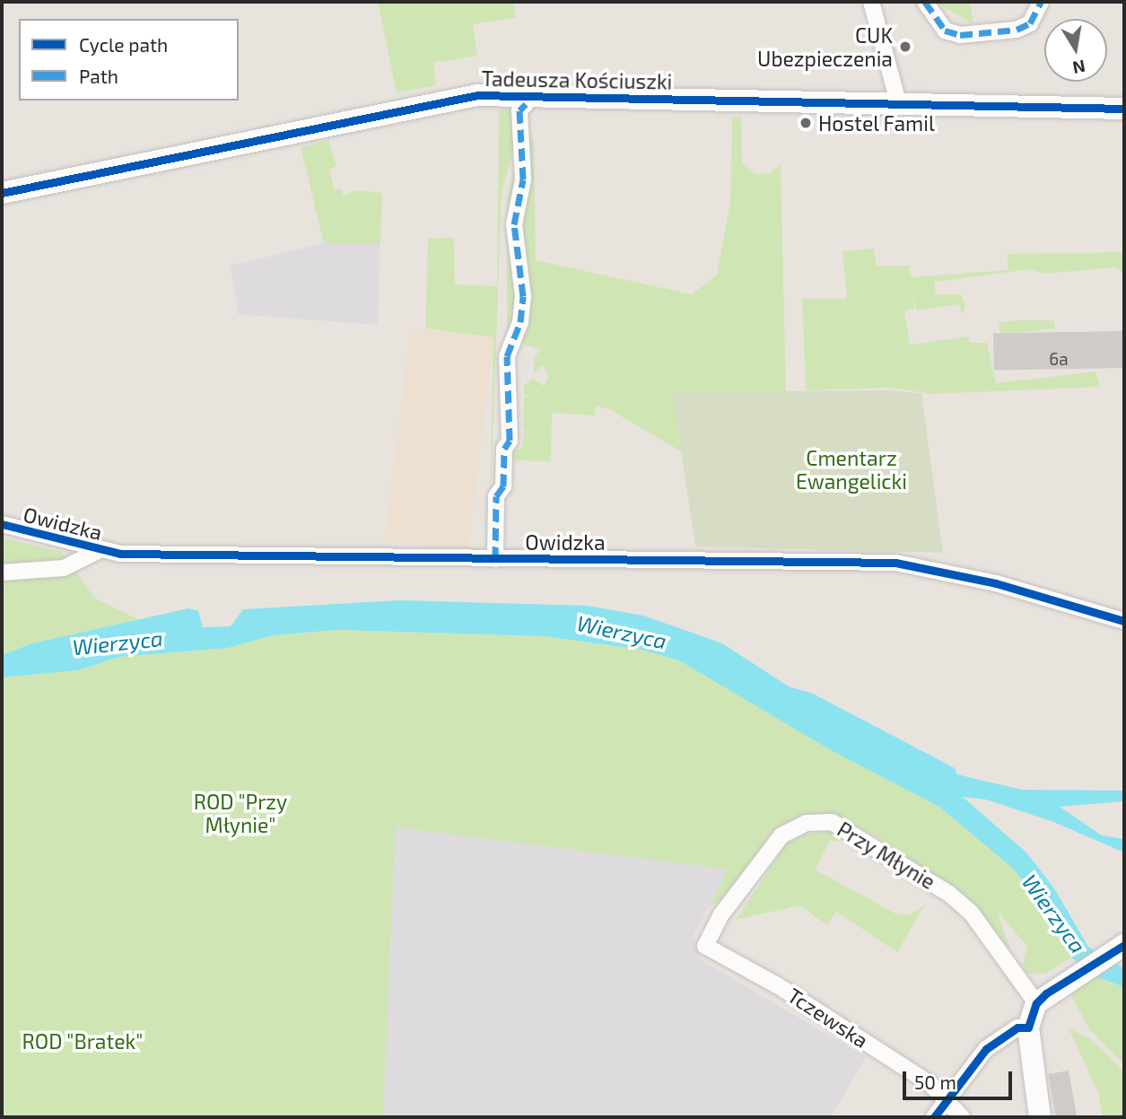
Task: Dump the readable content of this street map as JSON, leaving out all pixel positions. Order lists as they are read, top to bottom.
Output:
{
  "streets": {
    "street": [
      "Tadeusza Kościuszki",
      "Owidzka",
      "Przy Młynie",
      "Tczewska"
    ]
  },
  "crossings": [
    ["Przy Młynie", "Tczewska"]
  ],
  "water": ["Wierzyca"],
  "parks": ["Cmentarz Ewangelicki", "ROD \"Przy Młynie\"", "ROD \"Bratek\""],
  "places": ["CUK Ubezpieczenia", "Hostel Famil"],
  "house_numbers": ["6a"],
  "legend": ["Cycle path", "Path"],
  "scale_bar": "50 m",
  "north": "bottom"
}
